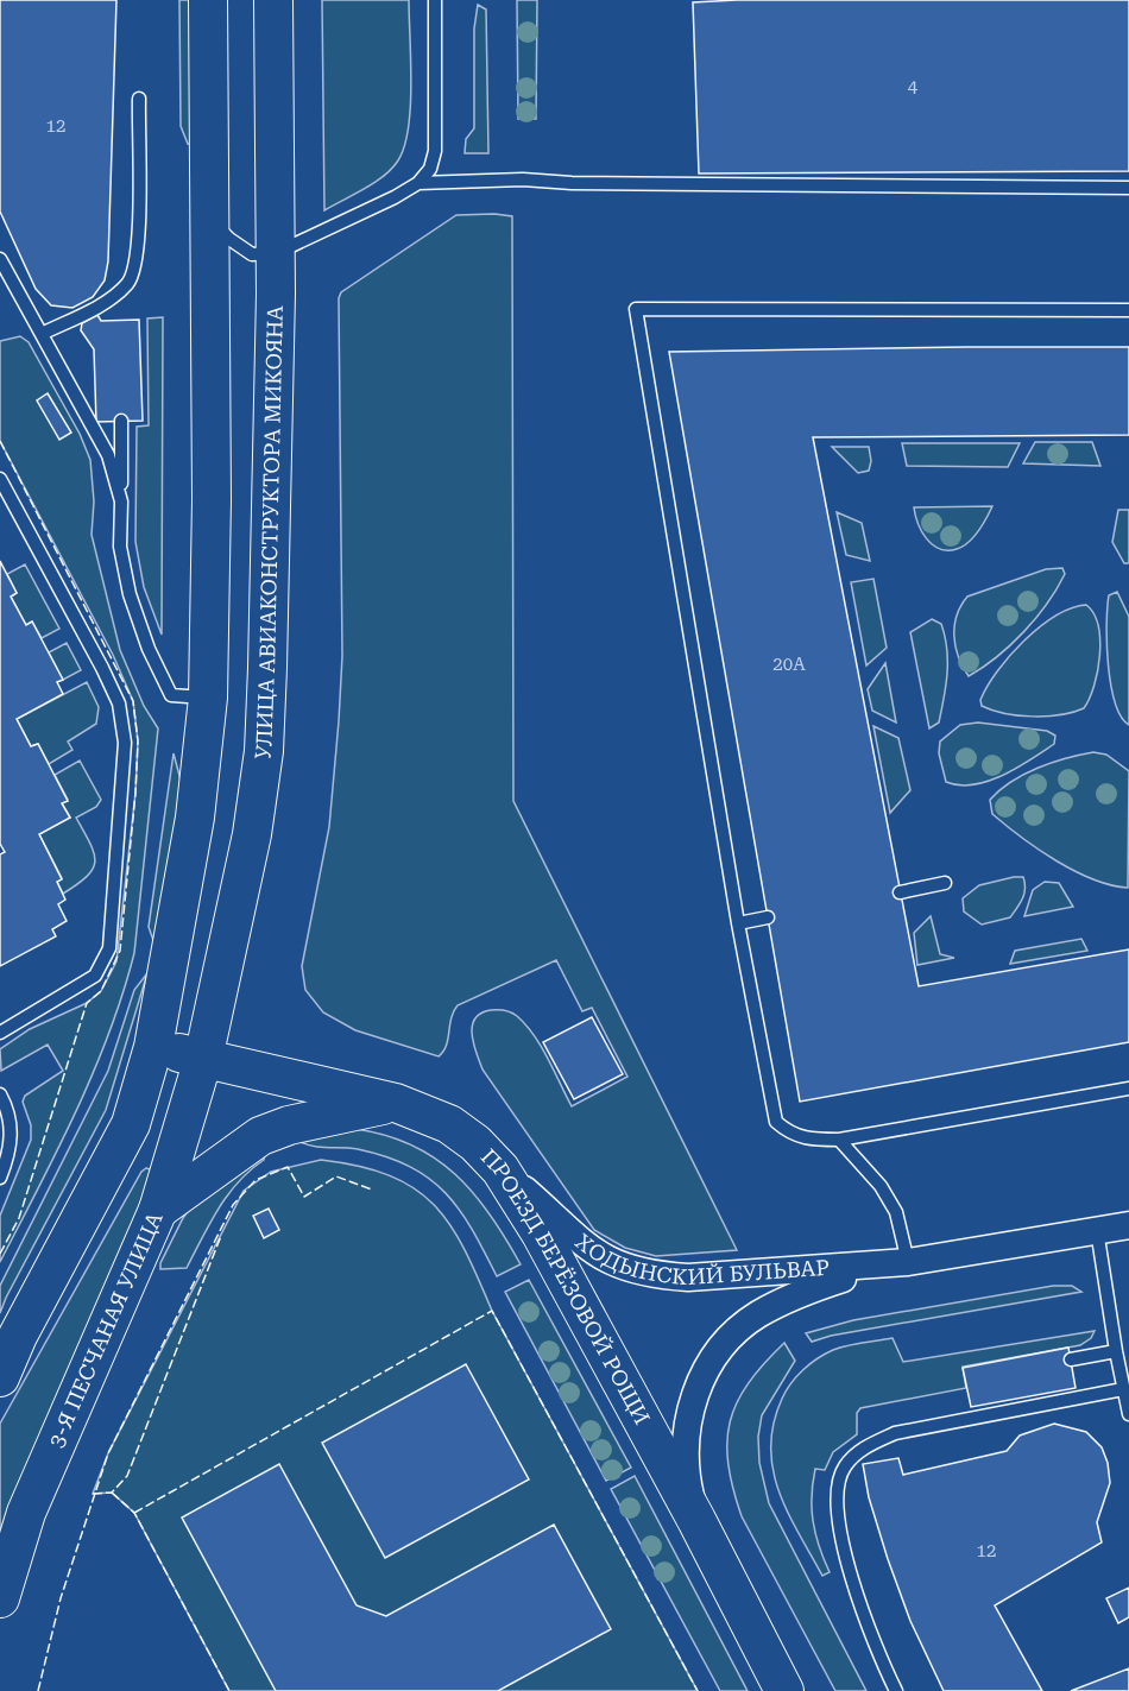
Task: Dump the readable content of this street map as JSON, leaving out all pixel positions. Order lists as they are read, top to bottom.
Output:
{
  "streets": {
    "street": [
      "УЛИЦА АВИАКОНСТРУКТОРА МИКОЯНА",
      "ХОДЫНСКИЙ БУЛЬВАР",
      "ПРОЕЗД БЕРЁЗОВОЙ РОЩИ",
      "3-Я ПЕСЧАНАЯ УЛИЦА"
    ]
  },
  "crossings": [
    ["УЛИЦА АВИАКОНСТРУКТОРА МИКОЯНА", "ПРОЕЗД БЕРЁЗОВОЙ РОЩИ"],
    ["УЛИЦА АВИАКОНСТРУКТОРА МИКОЯНА", "3-Я ПЕСЧАНАЯ УЛИЦА"],
    ["ХОДЫНСКИЙ БУЛЬВАР", "ПРОЕЗД БЕРЁЗОВОЙ РОЩИ"],
    ["ПРОЕЗД БЕРЁЗОВОЙ РОЩИ", "3-Я ПЕСЧАНАЯ УЛИЦА"]
  ],
  "house_numbers": [
    "4",
    "12",
    "20А",
    "12"
  ]
}
